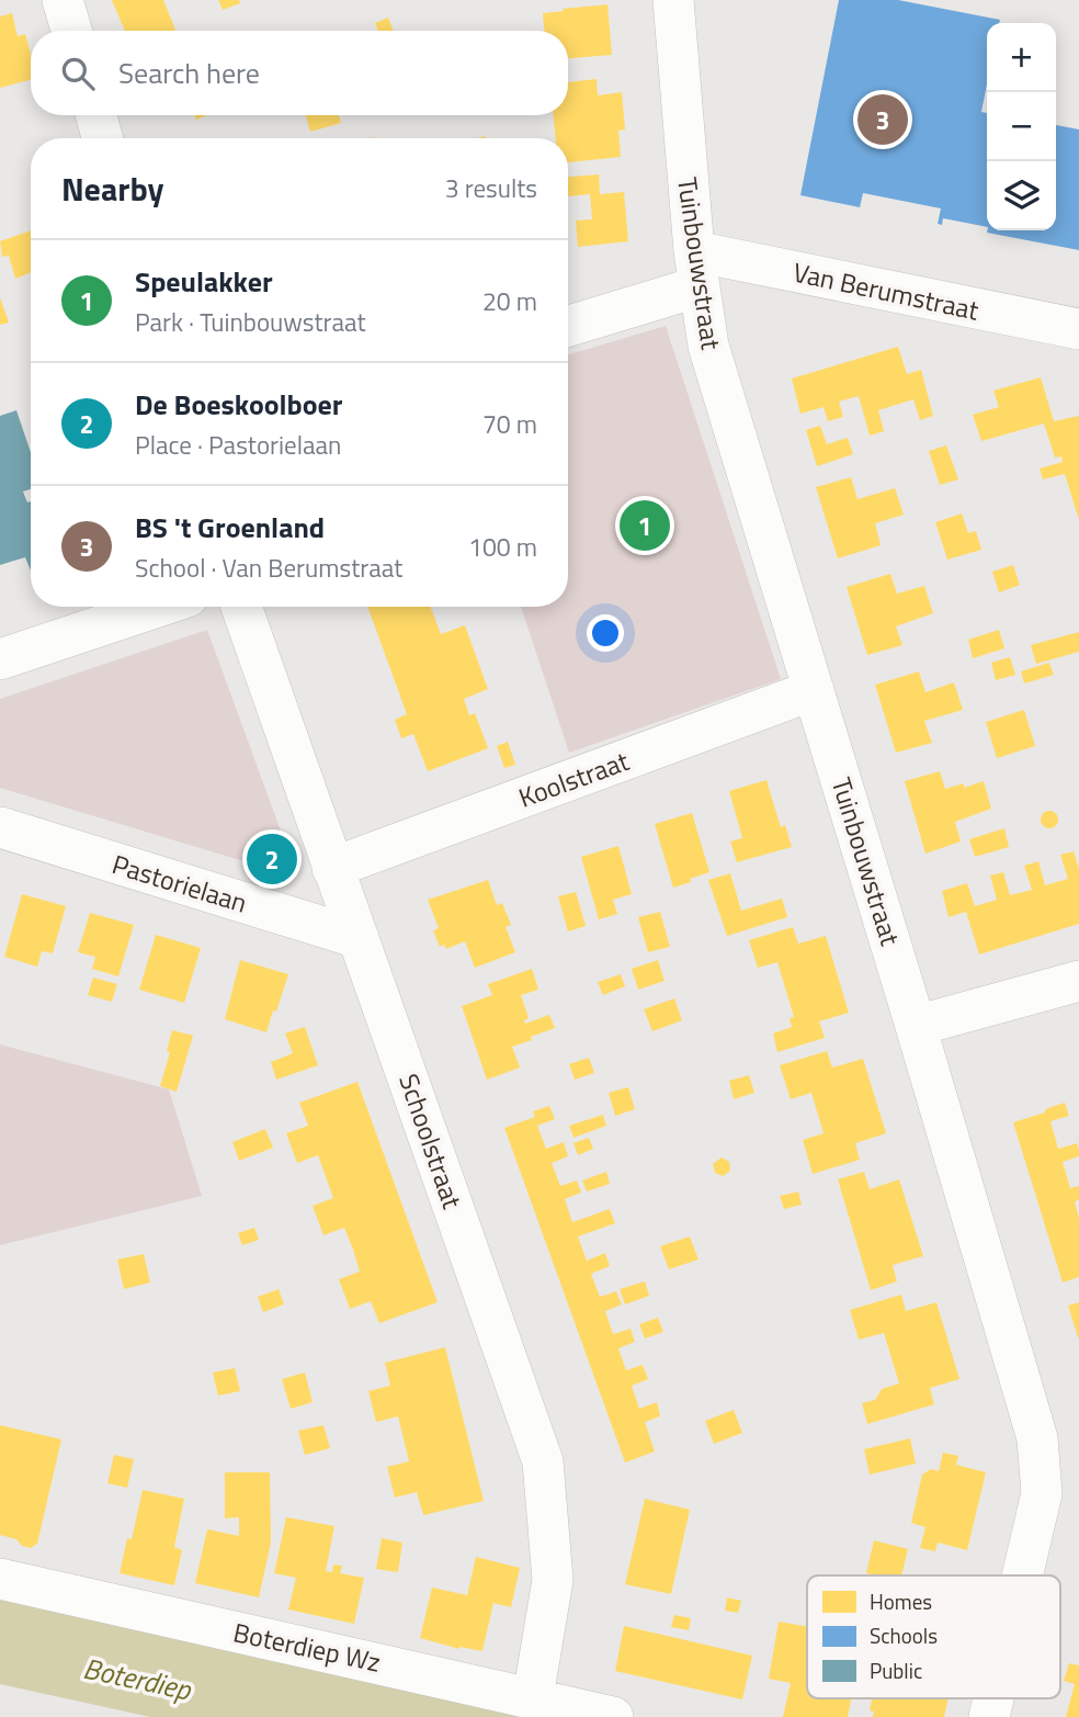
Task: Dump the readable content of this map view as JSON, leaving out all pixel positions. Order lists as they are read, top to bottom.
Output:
{
  "streets": {
    "street": [
      "Tuinbouwstraat",
      "Van Berumstraat",
      "Koolstraat",
      "Pastorielaan",
      "Schoolstraat",
      "Boterdiep Wz"
    ]
  },
  "crossings": [
    ["Tuinbouwstraat", "Van Berumstraat"],
    ["Tuinbouwstraat", "Koolstraat"],
    ["Koolstraat", "Schoolstraat"],
    ["Pastorielaan", "Schoolstraat"],
    ["Schoolstraat", "Boterdiep Wz"]
  ],
  "water": ["Boterdiep"],
  "legend": ["Homes", "Schools", "Public"],
  "page": {
    "map_buttons": ["+", "−"],
    "search": "Search here",
    "pins": ["3", "1", "2"],
    "heading": ["Nearby", "3 results"],
    "list": [
      {
        "mark": "1",
        "name": "Speulakker",
        "note": "Park · Tuinbouwstraat",
        "value": "20 m"
      },
      {
        "mark": "2",
        "name": "De Boeskoolboer",
        "note": "Place · Pastorielaan",
        "value": "70 m"
      },
      {
        "mark": "3",
        "name": "BS 't Groenland",
        "note": "School · Van Berumstraat",
        "value": "100 m"
      }
    ]
  }
}
